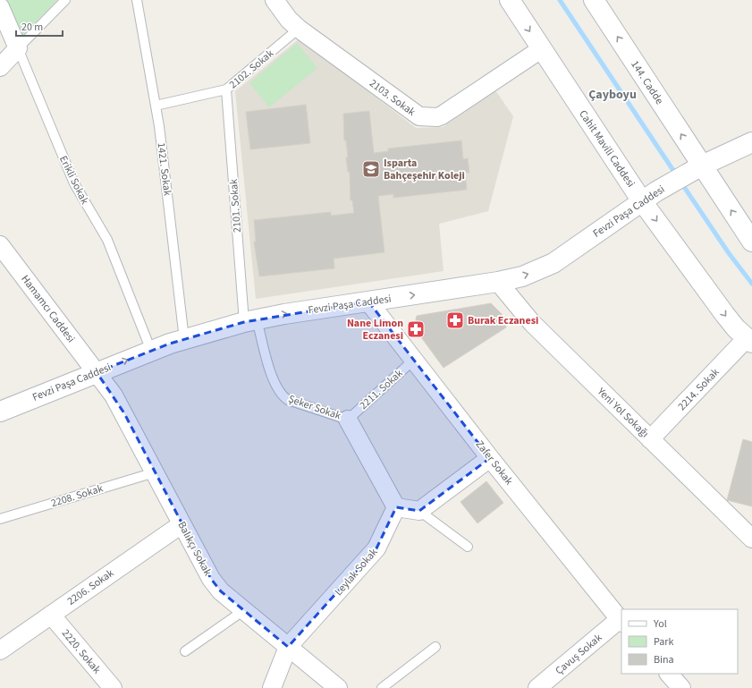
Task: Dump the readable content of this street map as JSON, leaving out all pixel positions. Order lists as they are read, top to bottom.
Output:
{
  "streets": {
    "street": [
      "144. Cadde",
      "2103. Sokak",
      "Cahit Mavili Caddesi",
      "Erikli Sokak",
      "Fevzi Paşa Caddesi",
      "Hamamcı Caddesi",
      "2214. Sokak",
      "Şeker Sokak",
      "Yeni Yol Sokağı",
      "Zafer Sokak",
      "Balıkçı Sokak",
      "Leylak Sokak",
      "2206. Sokak",
      "2220. Sokak",
      "Çavuş Sokak"
    ],
    "lane": [
      "2102. Sokak",
      "1421. Sokak",
      "2101. Sokak",
      "2211. Sokak",
      "2208. Sokak"
    ]
  },
  "crossings": [
    ["2102. Sokak", "2103. Sokak"],
    ["2102. Sokak", "1421. Sokak"],
    ["2102. Sokak", "2101. Sokak"],
    ["144. Cadde", "Fevzi Paşa Caddesi"],
    ["2103. Sokak", "Cahit Mavili Caddesi"],
    ["Cahit Mavili Caddesi", "Fevzi Paşa Caddesi"],
    ["Cahit Mavili Caddesi", "2214. Sokak"],
    ["1421. Sokak", "Fevzi Paşa Caddesi"],
    ["Erikli Sokak", "Fevzi Paşa Caddesi"],
    ["2101. Sokak", "Fevzi Paşa Caddesi"],
    ["2101. Sokak", "Şeker Sokak"],
    ["Fevzi Paşa Caddesi", "Hamamcı Caddesi"],
    ["Fevzi Paşa Caddesi", "Şeker Sokak"],
    ["Fevzi Paşa Caddesi", "Yeni Yol Sokağı"],
    ["Fevzi Paşa Caddesi", "Zafer Sokak"],
    ["Fevzi Paşa Caddesi", "Balıkçı Sokak"],
    ["Hamamcı Caddesi", "Balıkçı Sokak"],
    ["2211. Sokak", "Şeker Sokak"],
    ["2211. Sokak", "Zafer Sokak"],
    ["2214. Sokak", "Yeni Yol Sokağı"],
    ["Şeker Sokak", "Leylak Sokak"],
    ["Zafer Sokak", "Çavuş Sokak"],
    ["2208. Sokak", "Balıkçı Sokak"],
    ["Balıkçı Sokak", "Leylak Sokak"],
    ["Balıkçı Sokak", "2206. Sokak"],
    ["2206. Sokak", "2220. Sokak"]
  ],
  "one_way": ["144. Cadde", "Cahit Mavili Caddesi", "Fevzi Paşa Caddesi"],
  "districts": ["Çayboyu"],
  "places": {
    "school or university": ["Isparta Bahçeşehir Koleji"],
    "pharmacy": ["Burak Eczanesi", "Nane Limon Eczanesi"]
  },
  "legend": ["Yol", "Park", "Bina"],
  "scale_bar": "20 m"
}
